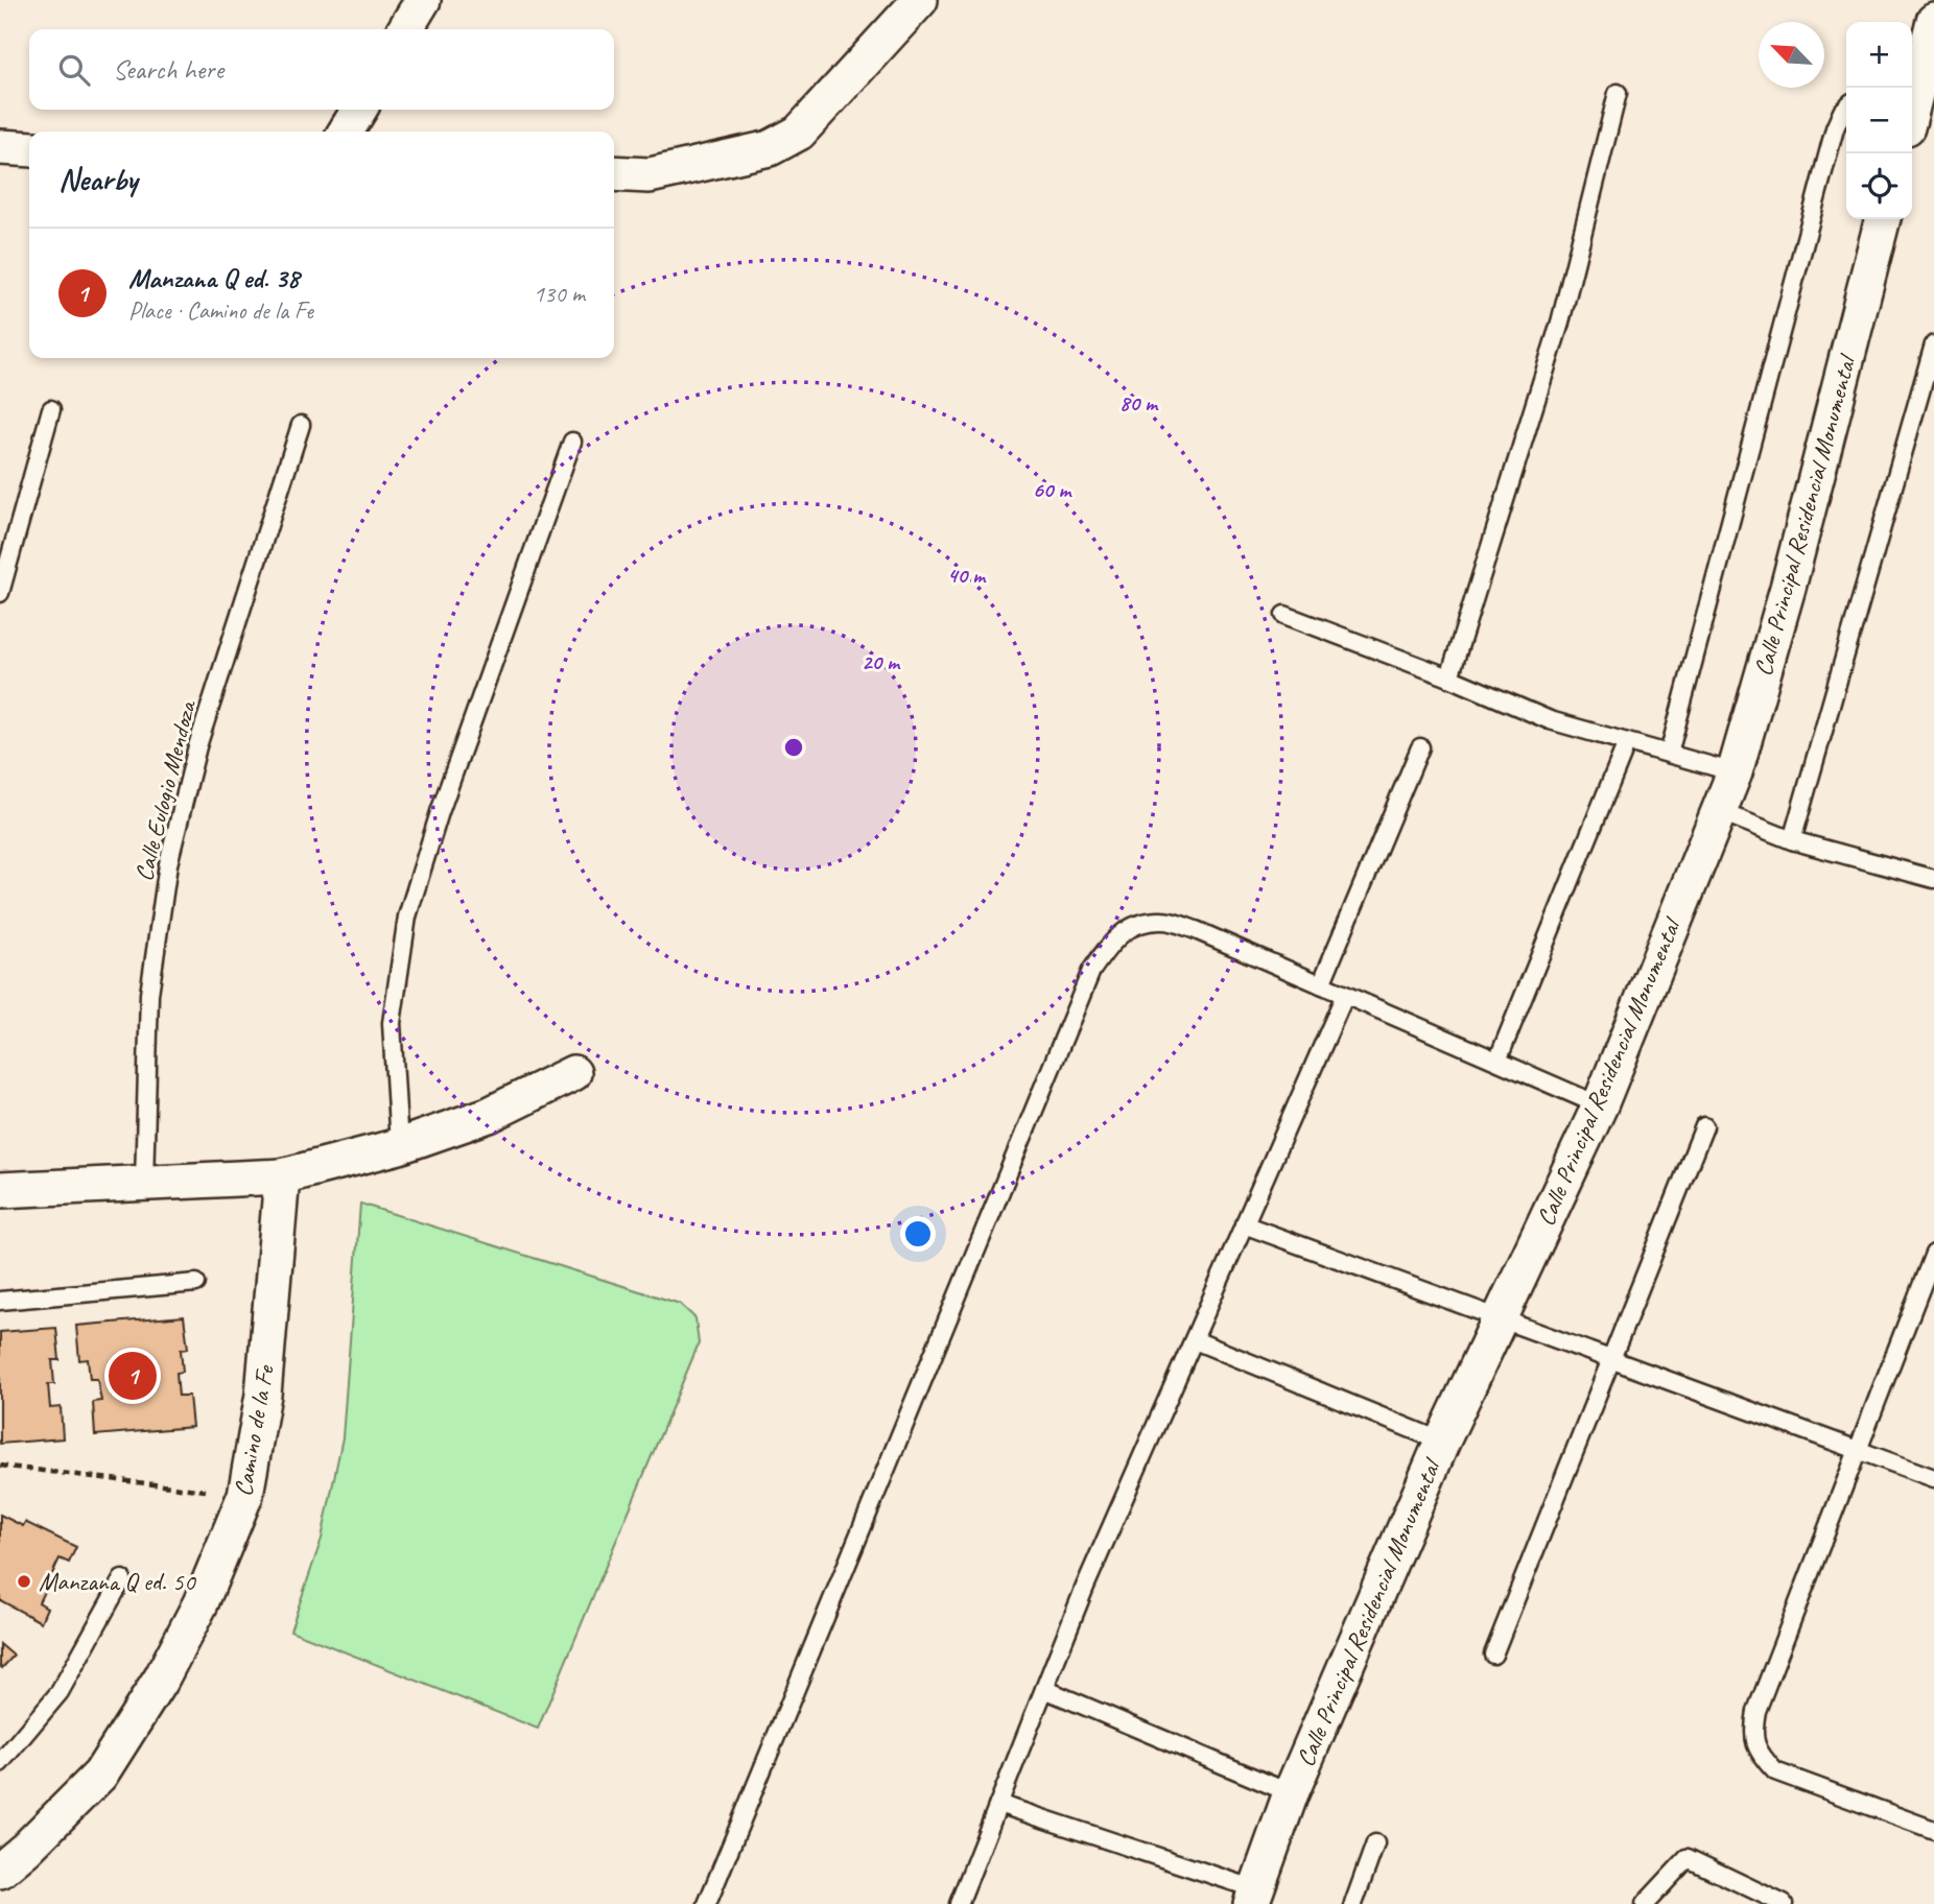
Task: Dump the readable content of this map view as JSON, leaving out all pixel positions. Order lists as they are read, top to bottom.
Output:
{
  "streets": {
    "street": ["Calle Principal Residencial Monumental", "Camino de la Fe"],
    "lane": ["Calle Eulogio Mendoza"]
  },
  "places": ["Manzana Q ed. 50"],
  "north": "top left",
  "page": {
    "map_buttons": ["+", "−"],
    "search": "Search here",
    "heading": "Nearby",
    "list": [
      {
        "mark": "1",
        "name": "Manzana Q ed. 38",
        "note": "Place · Camino de la Fe",
        "value": "130 m"
      }
    ],
    "pins": "1"
  },
  "rings": [
    "80 m",
    "60 m",
    "40 m",
    "20 m"
  ]
}
